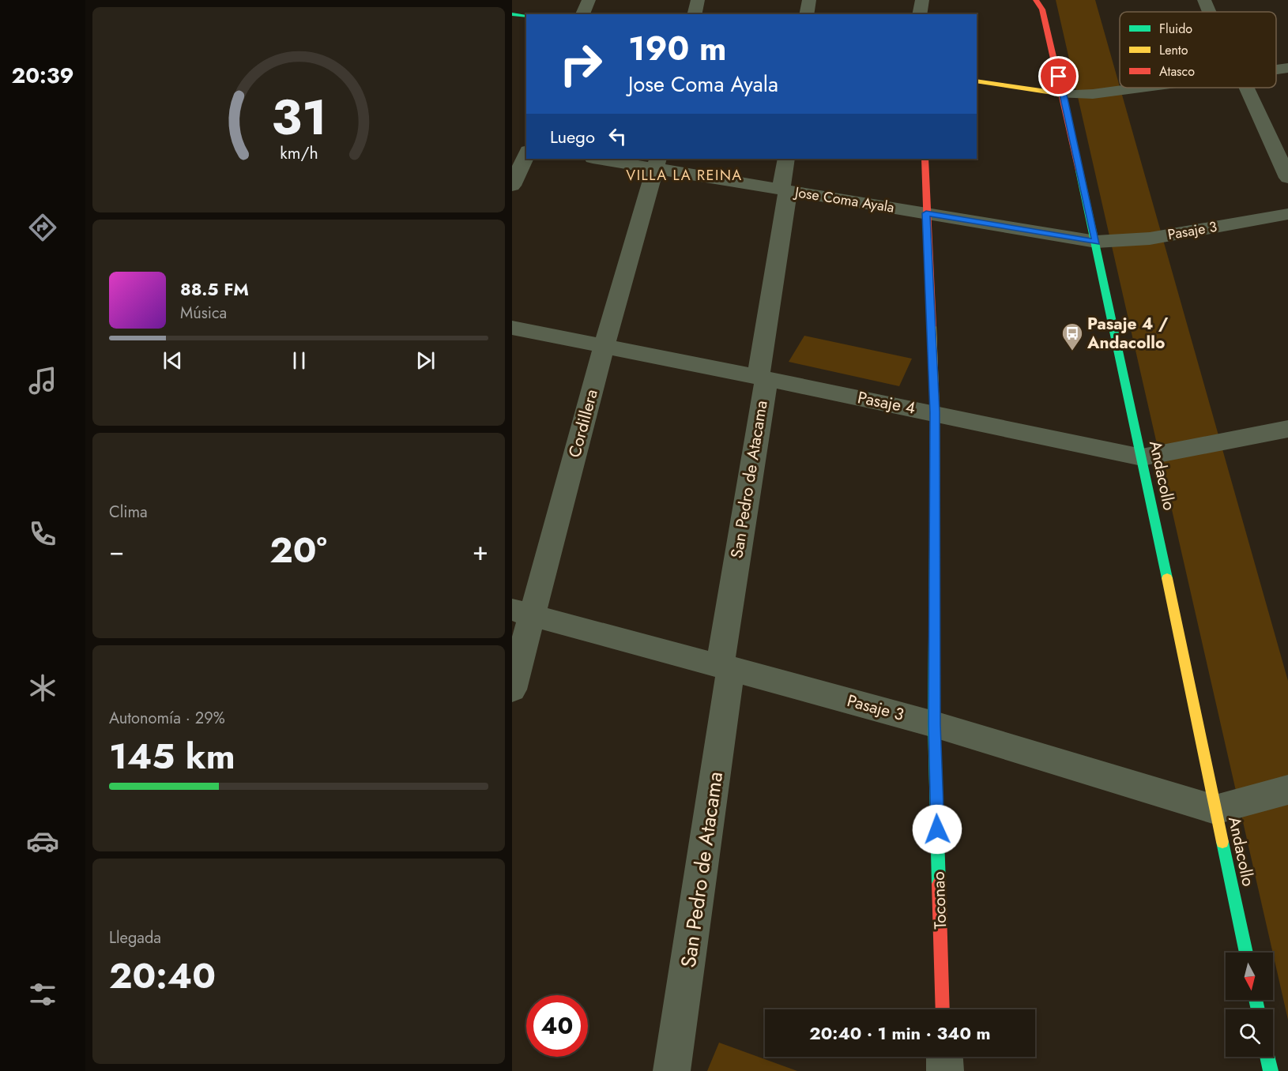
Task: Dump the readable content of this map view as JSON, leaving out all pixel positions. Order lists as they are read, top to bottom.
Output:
{
  "streets": {
    "street": [
      "Jose Coma Ayala",
      "Pasaje 3",
      "Pasaje 4",
      "Cordillera",
      "Andacollo",
      "San Pedro de Atacama",
      "Toconao"
    ]
  },
  "crossings": [
    ["Jose Coma Ayala", "Pasaje 3"],
    ["Jose Coma Ayala", "Cordillera"],
    ["Jose Coma Ayala", "Andacollo"],
    ["Jose Coma Ayala", "San Pedro de Atacama"],
    ["Jose Coma Ayala", "Toconao"],
    ["Pasaje 3", "Cordillera"],
    ["Pasaje 3", "Andacollo"],
    ["Pasaje 3", "San Pedro de Atacama"],
    ["Pasaje 3", "Toconao"],
    ["Pasaje 4", "Cordillera"],
    ["Pasaje 4", "Andacollo"],
    ["Pasaje 4", "San Pedro de Atacama"],
    ["Pasaje 4", "Toconao"]
  ],
  "districts": ["VILLA LA REINA"],
  "places": {
    "bus stop": ["Pasaje 4 / Andacollo"]
  },
  "legend": ["Fluido", "Lento", "Atasco"],
  "north": "bottom",
  "page": {
    "tabs": "20:39",
    "turn": ["190 m", "Jose Coma Ayala"],
    "then": "Luego",
    "song": ["88.5 FM", "Música"],
    "tile": [
      "Clima",
      ["Autonomía · 29%", "145 km"],
      ["Llegada", "20:40"]
    ],
    "heat": ["−", "20°", "+"],
    "limit": "40",
    "trip": "20:40 · 1 min · 340 m",
    "gauge": ["31", "km/h"]
  }
}
